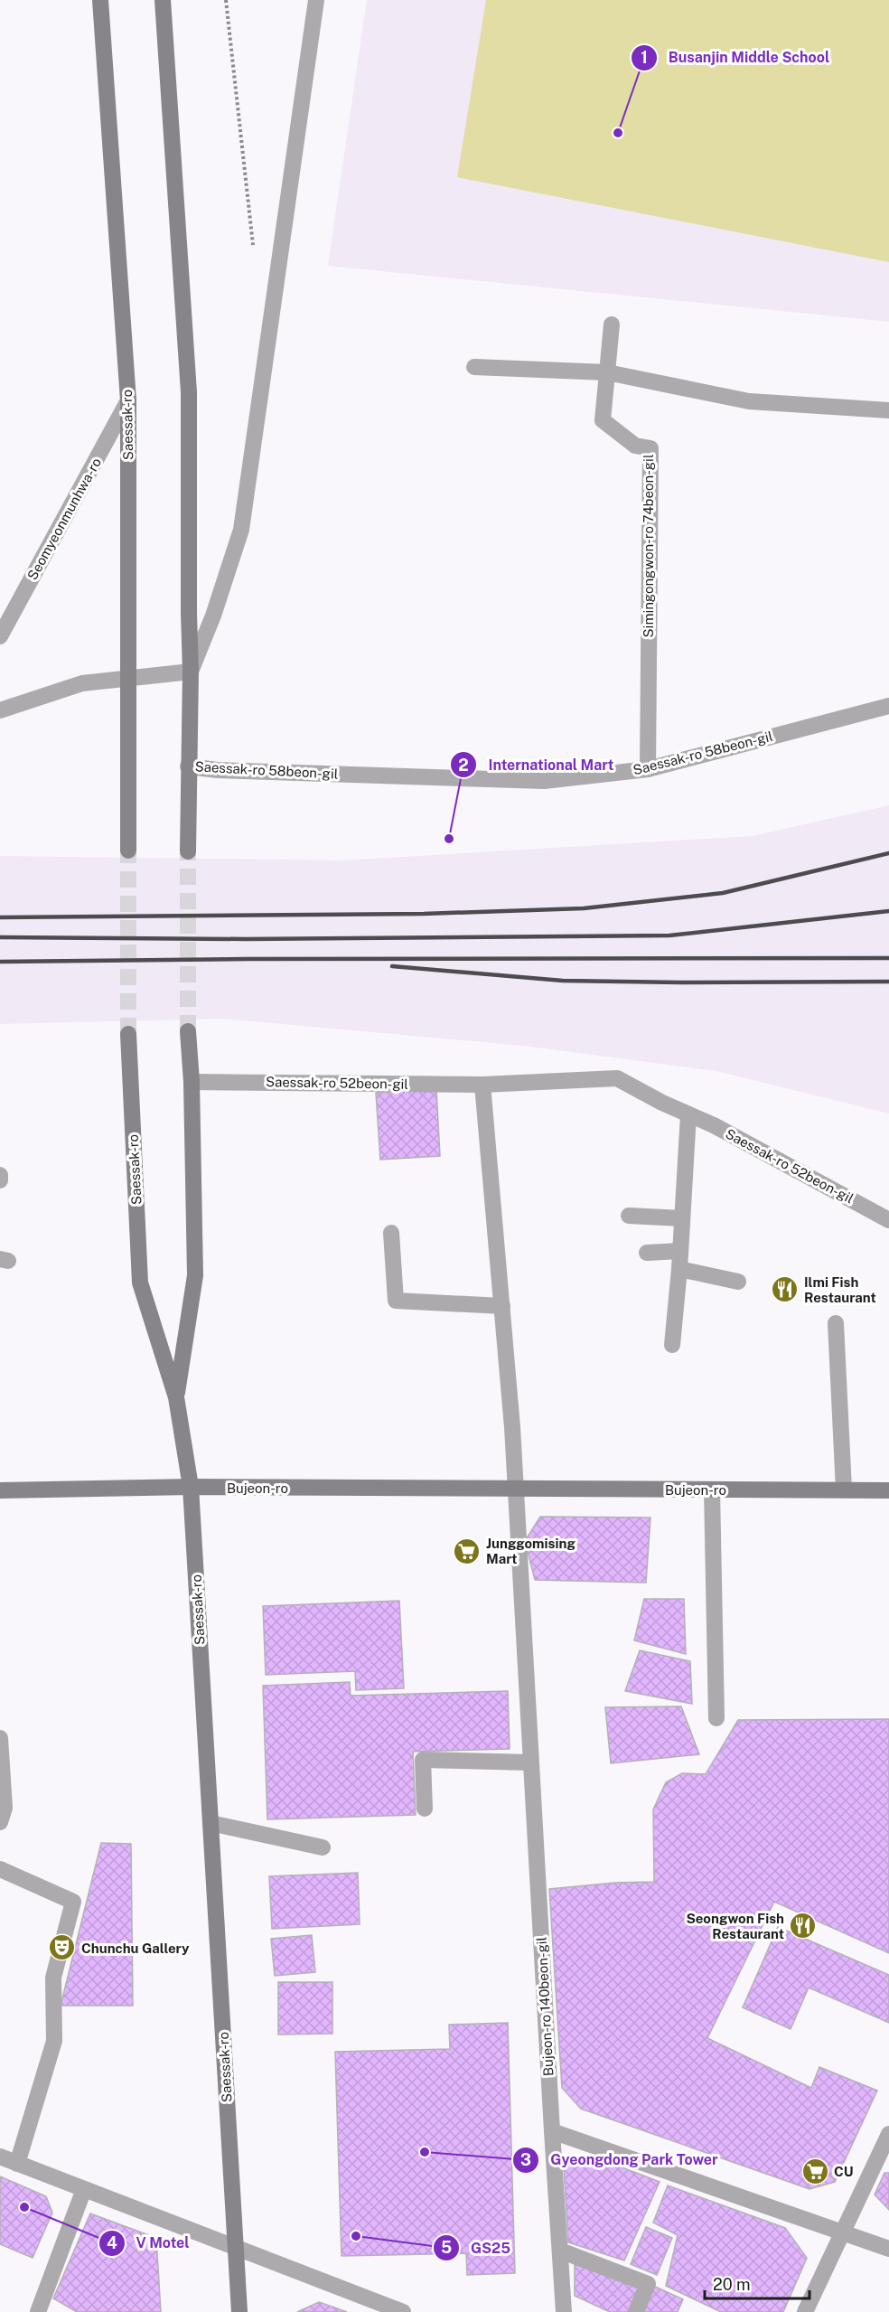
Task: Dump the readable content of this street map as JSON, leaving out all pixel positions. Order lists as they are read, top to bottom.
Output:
{
  "streets": {
    "main road": ["Saessak-ro", "Bujeon-ro"],
    "street": [
      "Seomyeonmunhwa-ro",
      "Simingongwon-ro 74beon-gil",
      "Saessak-ro 58beon-gil",
      "Saessak-ro 52beon-gil",
      "Bujeon-ro 140beon-gil"
    ]
  },
  "crossings": [
    ["Saessak-ro", "Seomyeonmunhwa-ro"],
    ["Saessak-ro", "Saessak-ro 52beon-gil"],
    ["Saessak-ro", "Bujeon-ro"],
    ["Simingongwon-ro 74beon-gil", "Saessak-ro 58beon-gil"],
    ["Bujeon-ro", "Bujeon-ro 140beon-gil"]
  ],
  "places": {
    "other": [
      "Busanjin Middle School",
      "International Mart",
      "Gyeongdong Park Tower",
      "V Motel",
      "GS25"
    ],
    "restaurant": ["Ilmi Fish Restaurant", "Seongwon Fish Restaurant"],
    "supermarket": ["Junggomising Mart", "CU"],
    "theatre": ["Chunchu Gallery"]
  },
  "scale_bar": "20 m"
}
